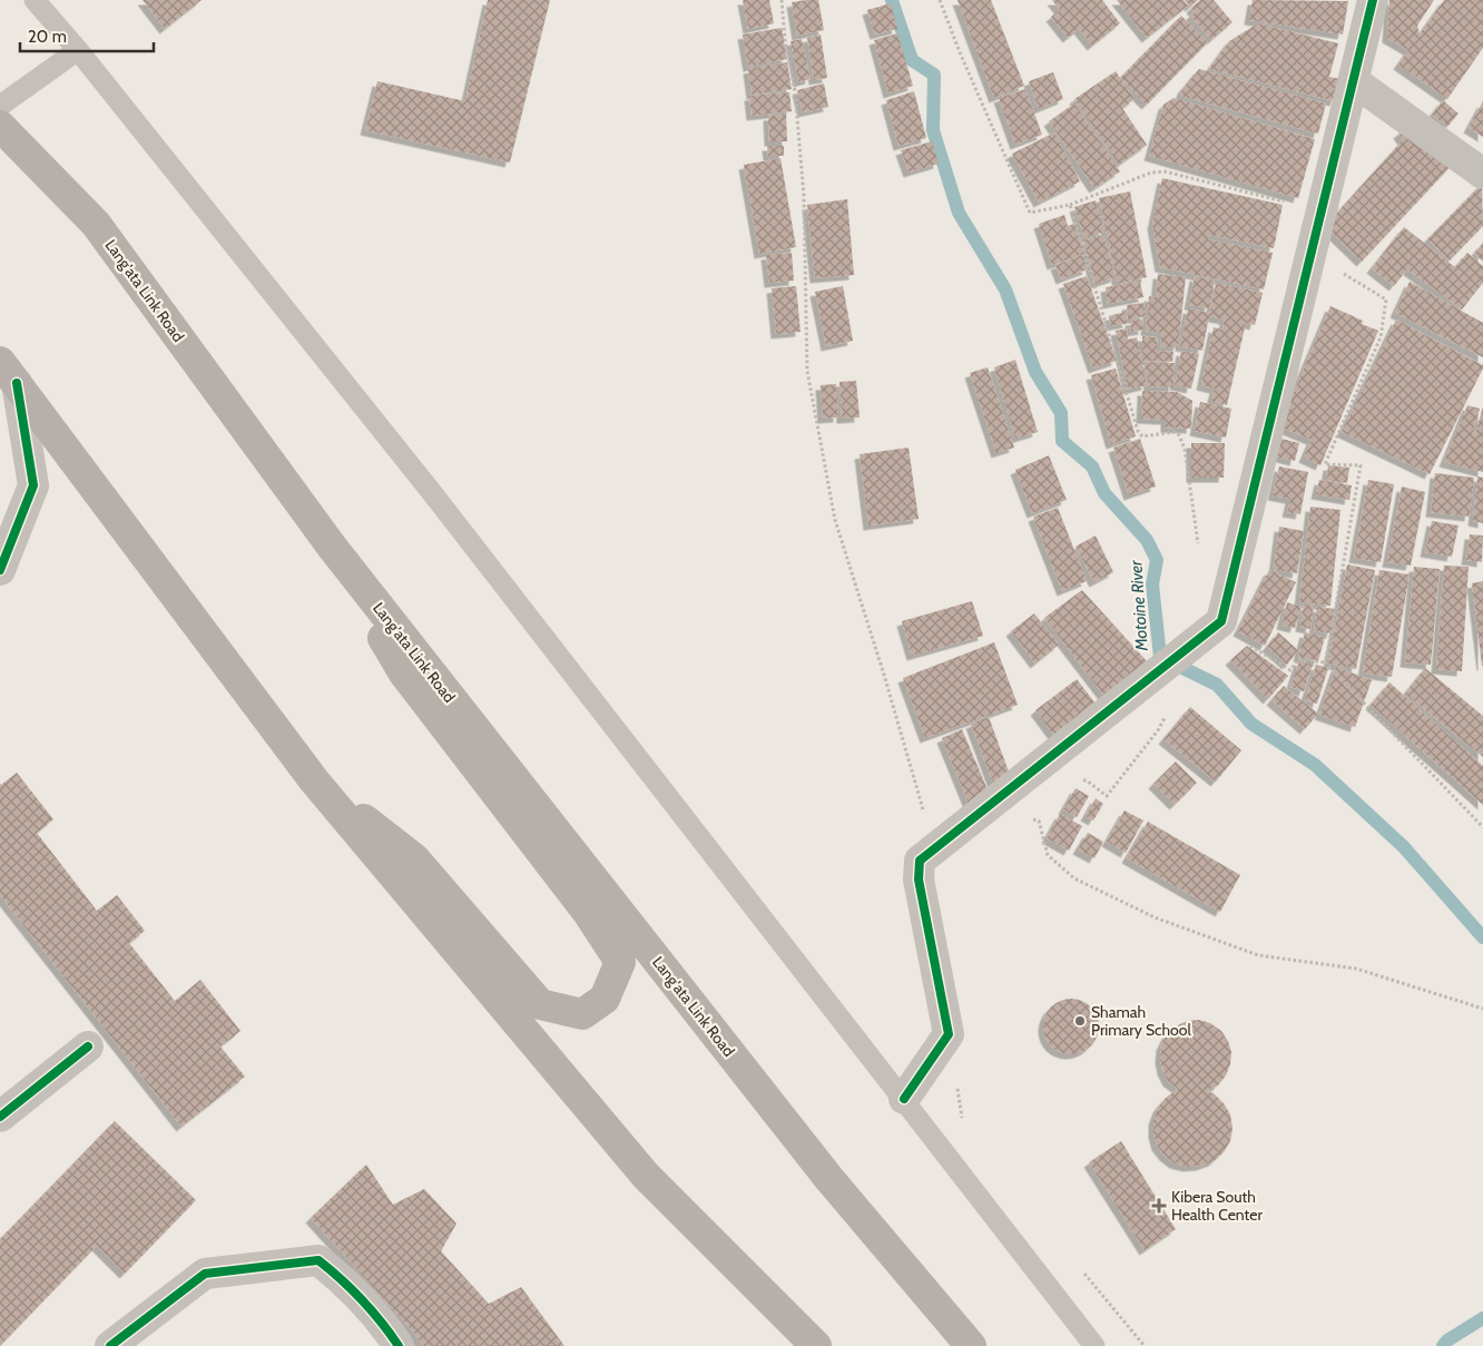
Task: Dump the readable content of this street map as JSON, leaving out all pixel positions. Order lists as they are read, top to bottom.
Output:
{
  "streets": {
    "main road": ["Lang'ata Link Road"]
  },
  "water": ["Motoine River"],
  "places": {
    "other": ["Shamah Primary School"],
    "health": ["Kibera South Health Center"]
  },
  "scale_bar": "20 m"
}
